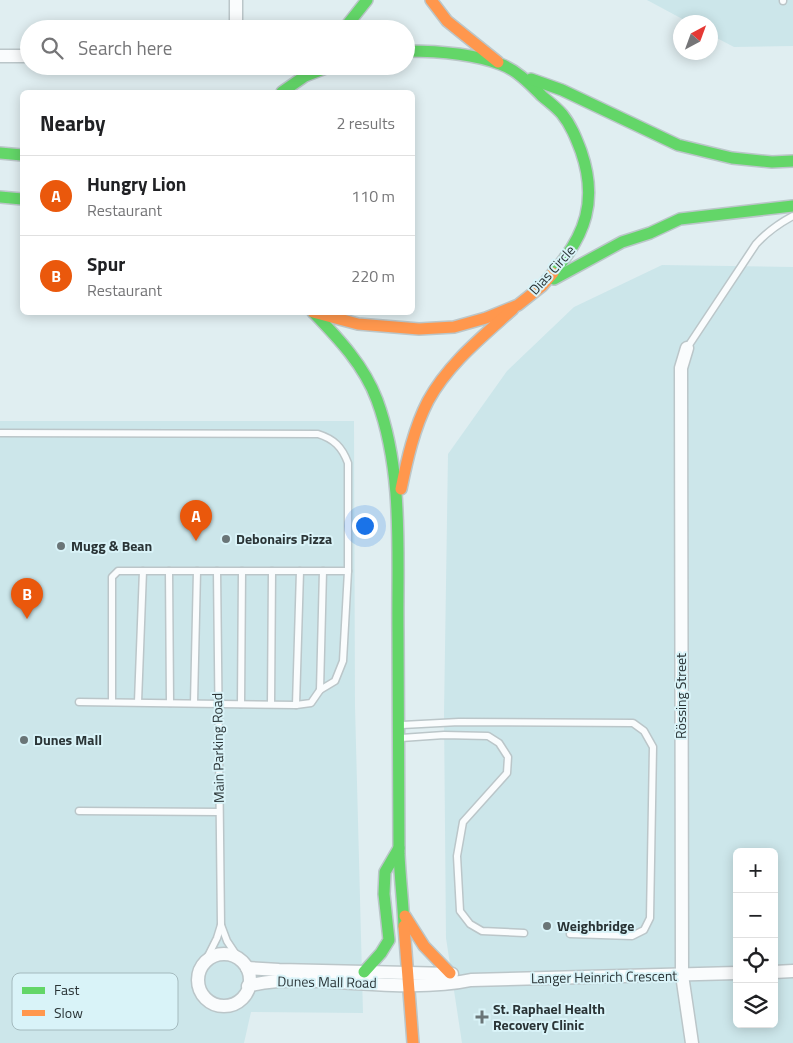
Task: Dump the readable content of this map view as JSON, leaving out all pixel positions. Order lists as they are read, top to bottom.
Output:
{
  "streets": {
    "main road": ["Dias Circle"],
    "street": ["Rössing Street", "Langer Heinrich Crescent", "Dunes Mall Road"],
    "lane": ["Main Parking Road"]
  },
  "crossings": [
    ["Rössing Street", "Langer Heinrich Crescent"],
    ["Main Parking Road", "Dunes Mall Road"],
    ["Langer Heinrich Crescent", "Dunes Mall Road"]
  ],
  "places": {
    "other": [
      "Debonairs Pizza",
      "Mugg & Bean",
      "Dunes Mall",
      "Weighbridge"
    ],
    "health": ["St. Raphael Health Recovery Clinic"]
  },
  "legend": ["Fast", "Slow"],
  "north": "top right",
  "page": {
    "search": "Search here",
    "heading": ["Nearby", "2 results"],
    "list": [
      {
        "mark": "A",
        "name": "Hungry Lion",
        "note": "Restaurant",
        "value": "110 m"
      },
      {
        "mark": "B",
        "name": "Spur",
        "note": "Restaurant",
        "value": "220 m"
      }
    ],
    "pins": ["A", "B"],
    "map_buttons": ["+", "−"]
  }
}
